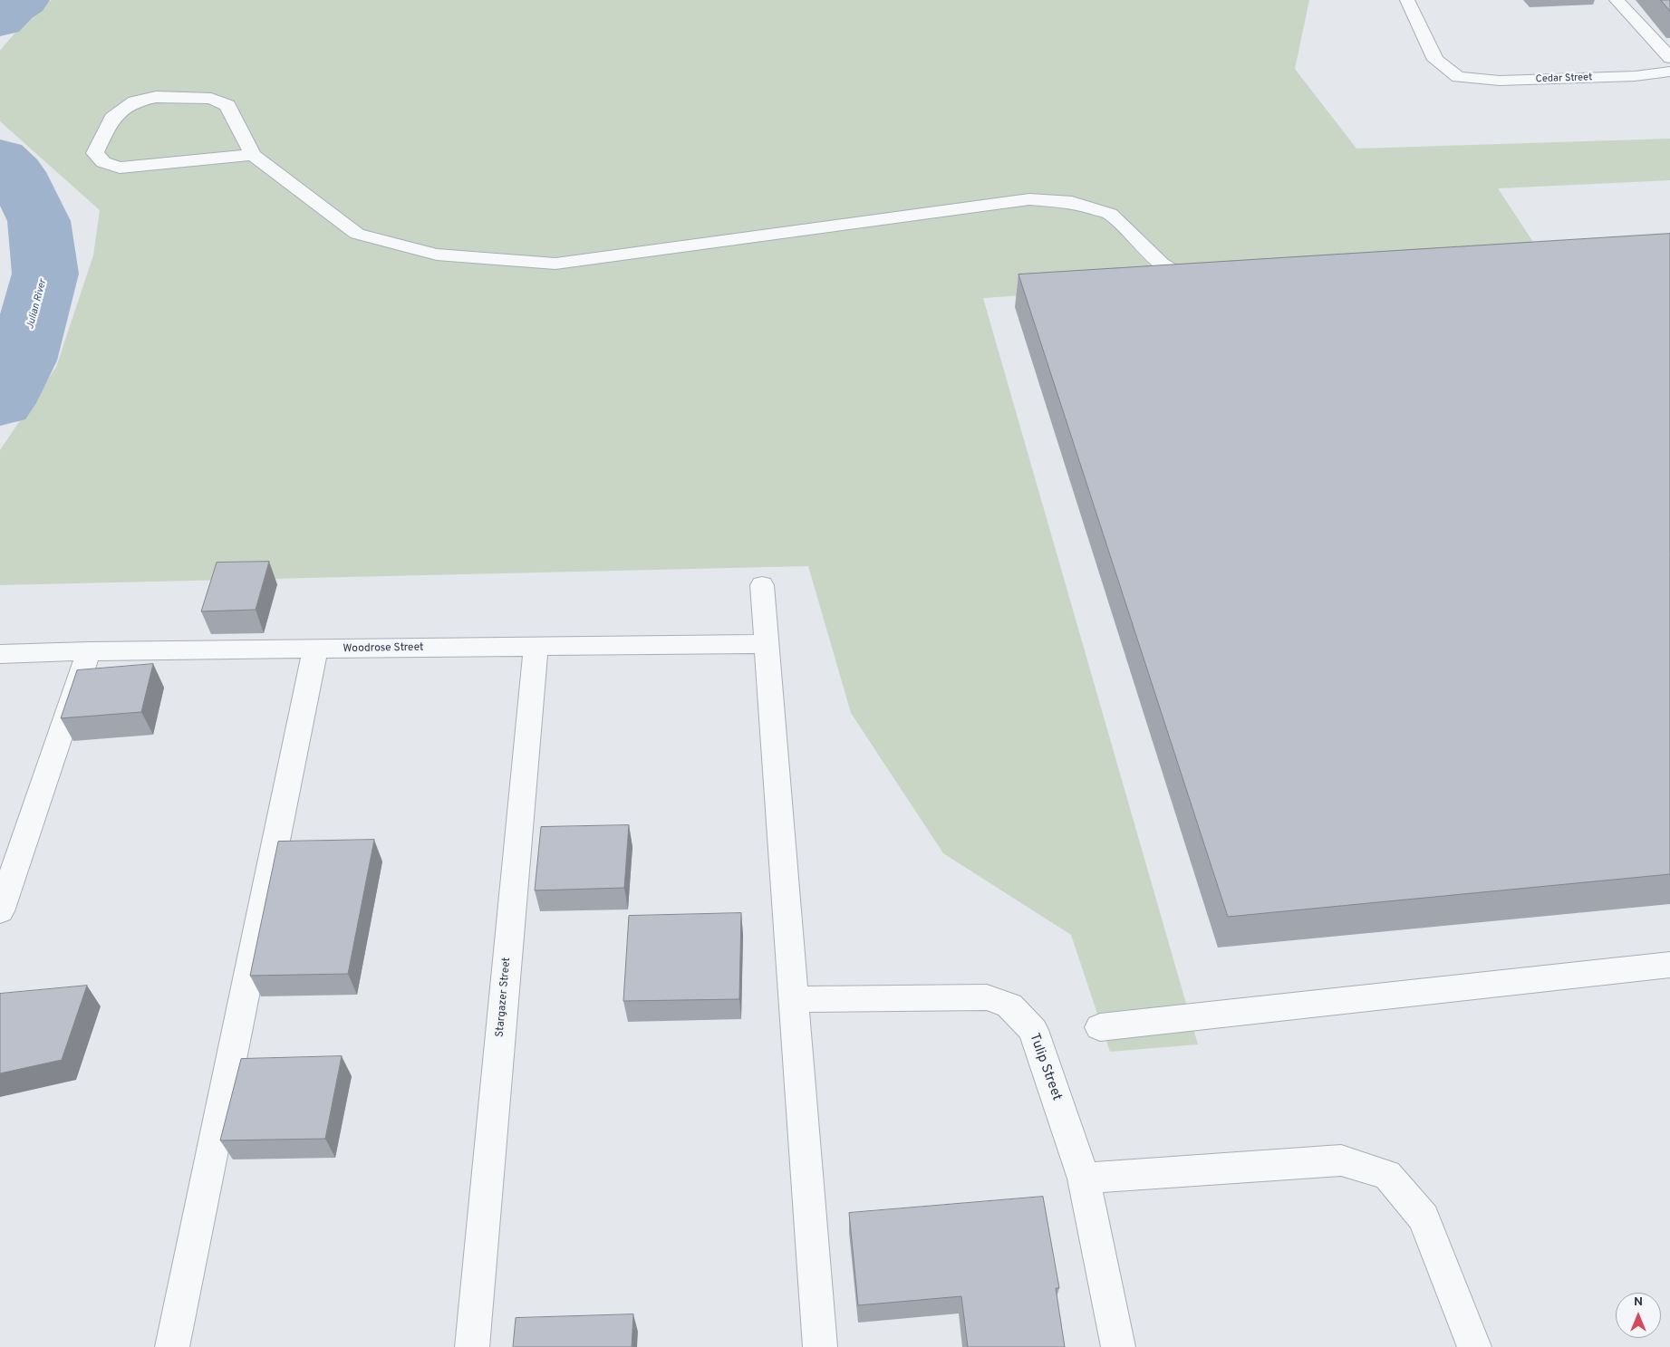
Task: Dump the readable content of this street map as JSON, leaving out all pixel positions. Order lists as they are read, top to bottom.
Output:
{
  "streets": {
    "street": [
      "Cedar Street",
      "Woodrose Street",
      "Stargazer Street",
      "Tulip Street"
    ]
  },
  "crossings": [
    ["Woodrose Street", "Stargazer Street"]
  ],
  "water": ["Julian River"],
  "north": "top"
}
